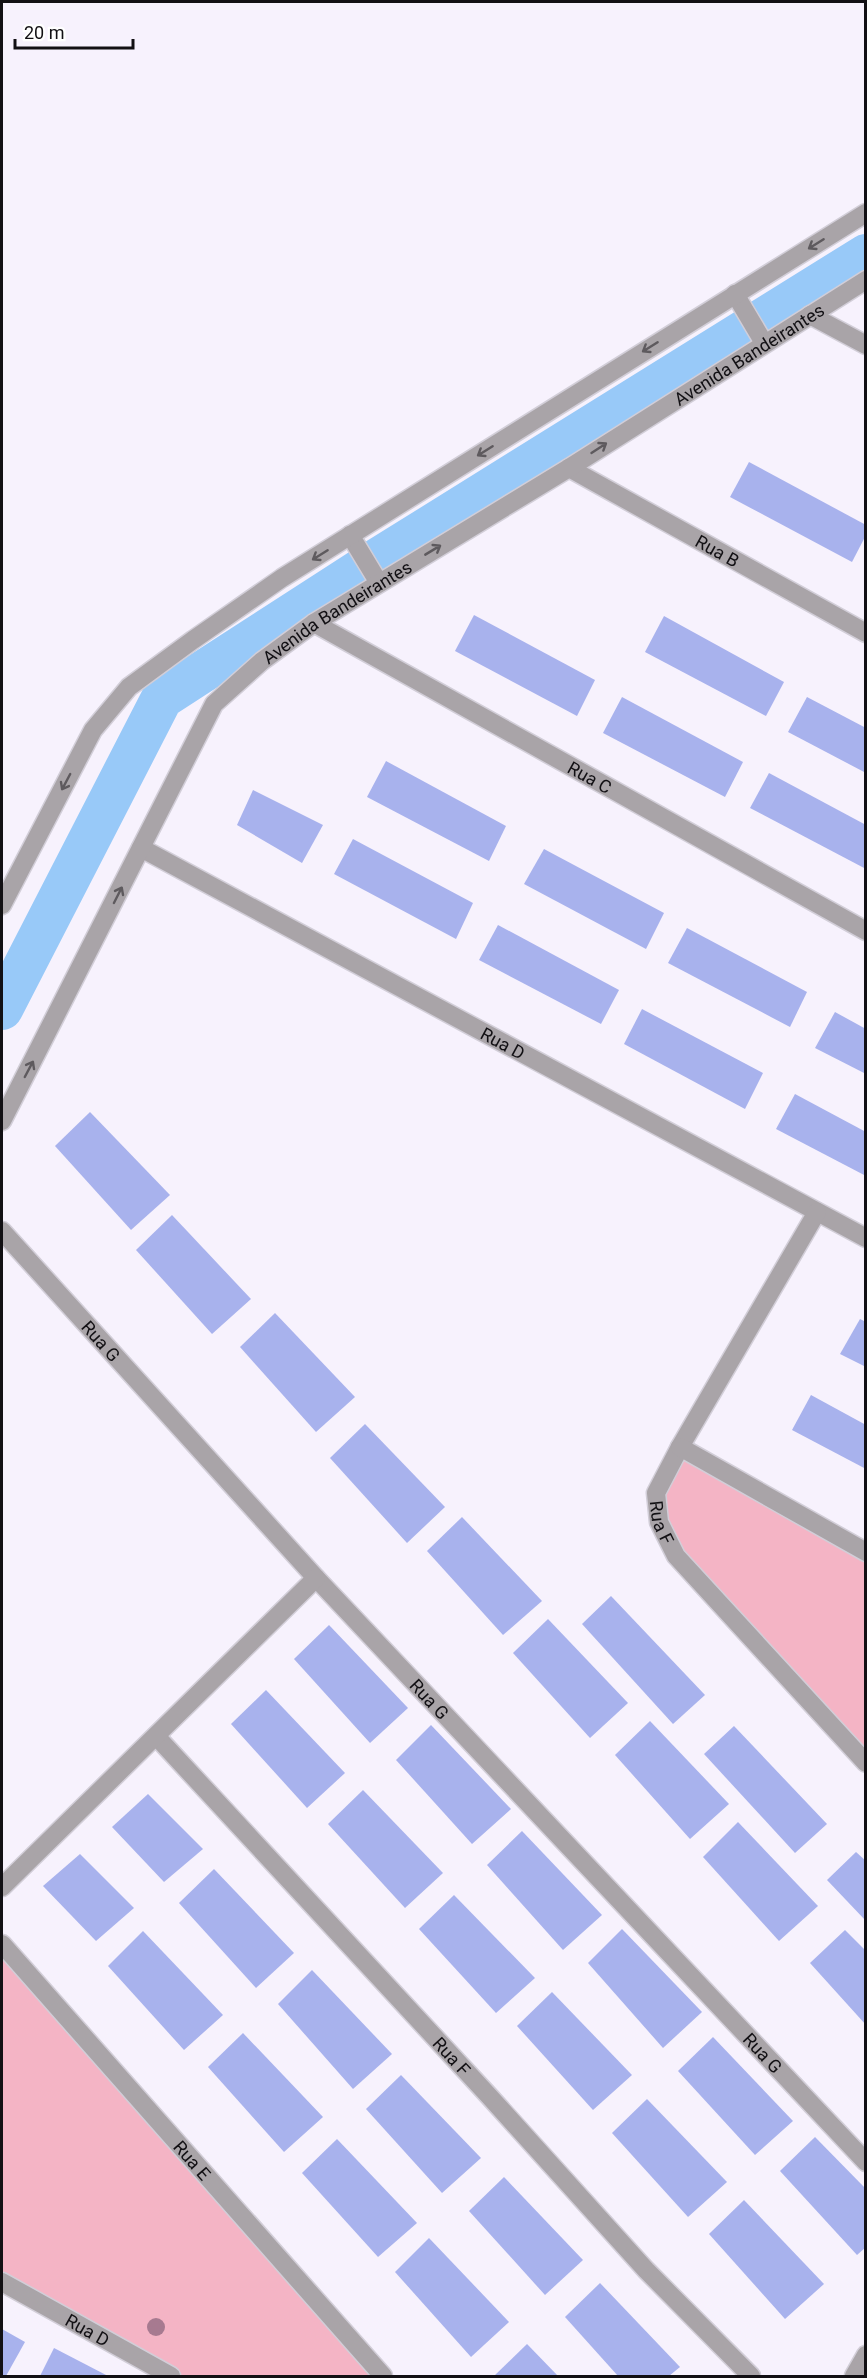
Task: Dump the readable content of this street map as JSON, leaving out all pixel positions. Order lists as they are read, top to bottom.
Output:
{
  "streets": {
    "street": [
      "Avenida Bandeirantes",
      "Rua B",
      "Rua C",
      "Rua D",
      "Rua G",
      "Rua F",
      "Rua E"
    ]
  },
  "crossings": [
    ["Avenida Bandeirantes", "Rua B"],
    ["Avenida Bandeirantes", "Rua C"],
    ["Avenida Bandeirantes", "Rua D"],
    ["Rua D", "Rua F"]
  ],
  "scale_bar": "20 m"
}
